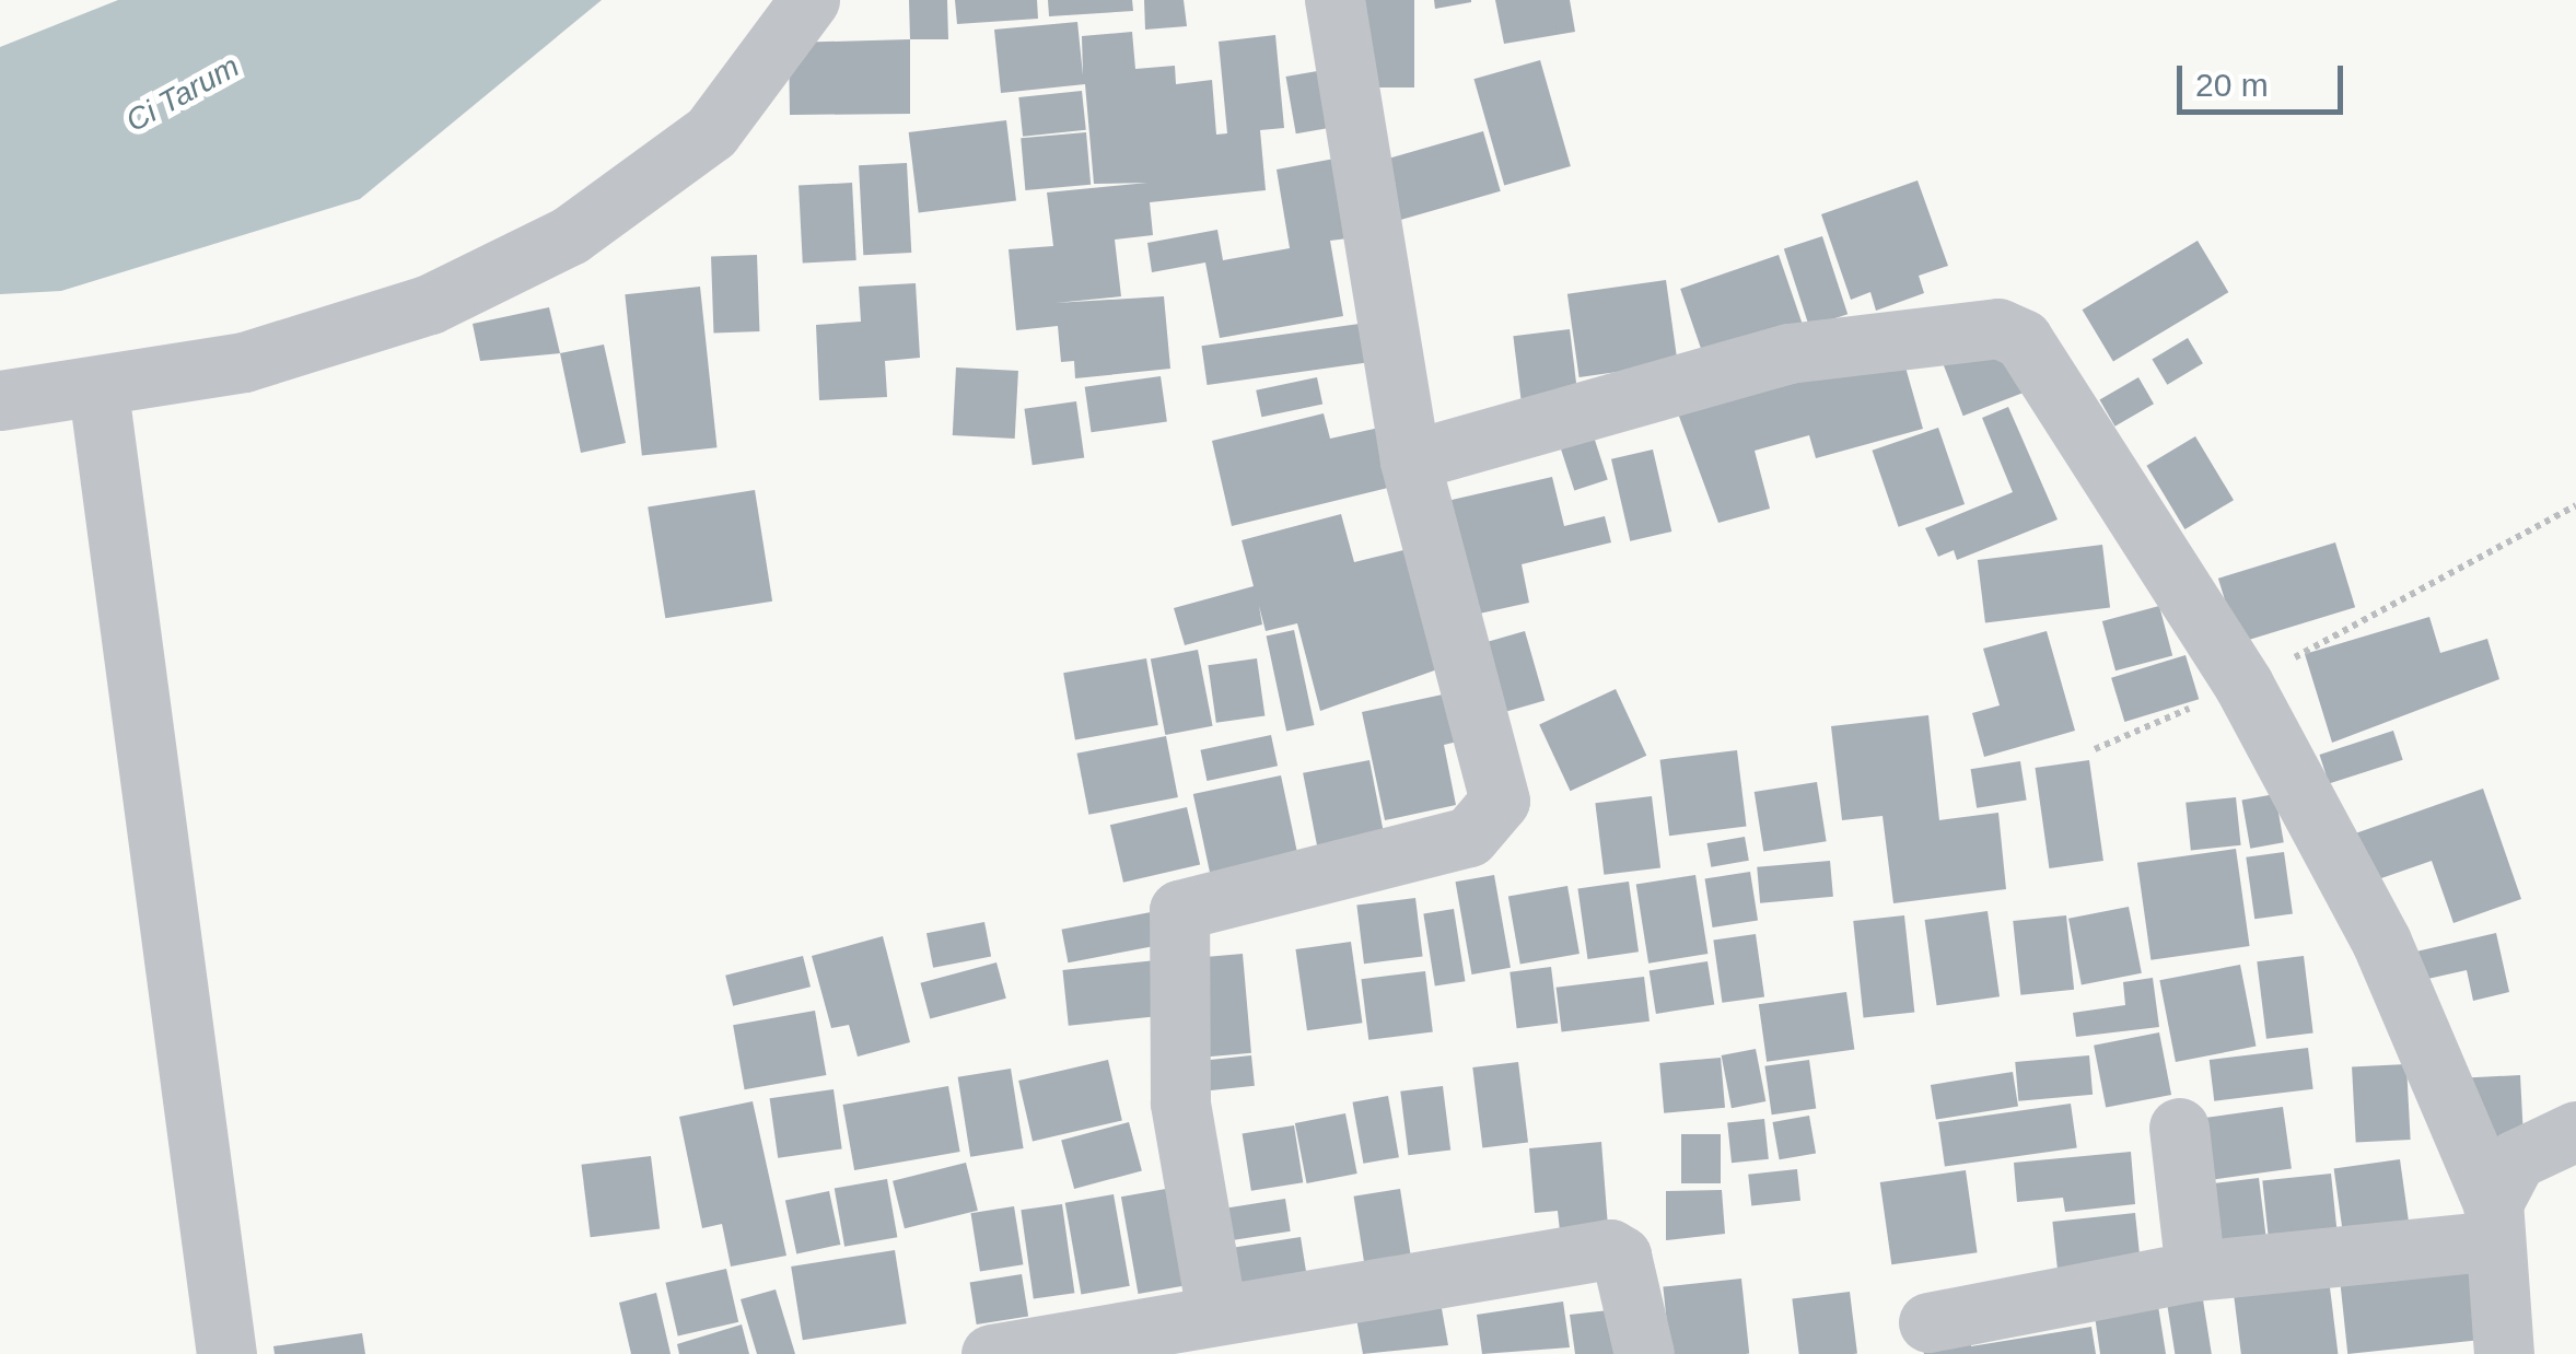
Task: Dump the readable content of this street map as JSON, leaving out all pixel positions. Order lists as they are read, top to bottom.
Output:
{
  "water": ["Ci Tarum"],
  "scale_bar": "20 m"
}
